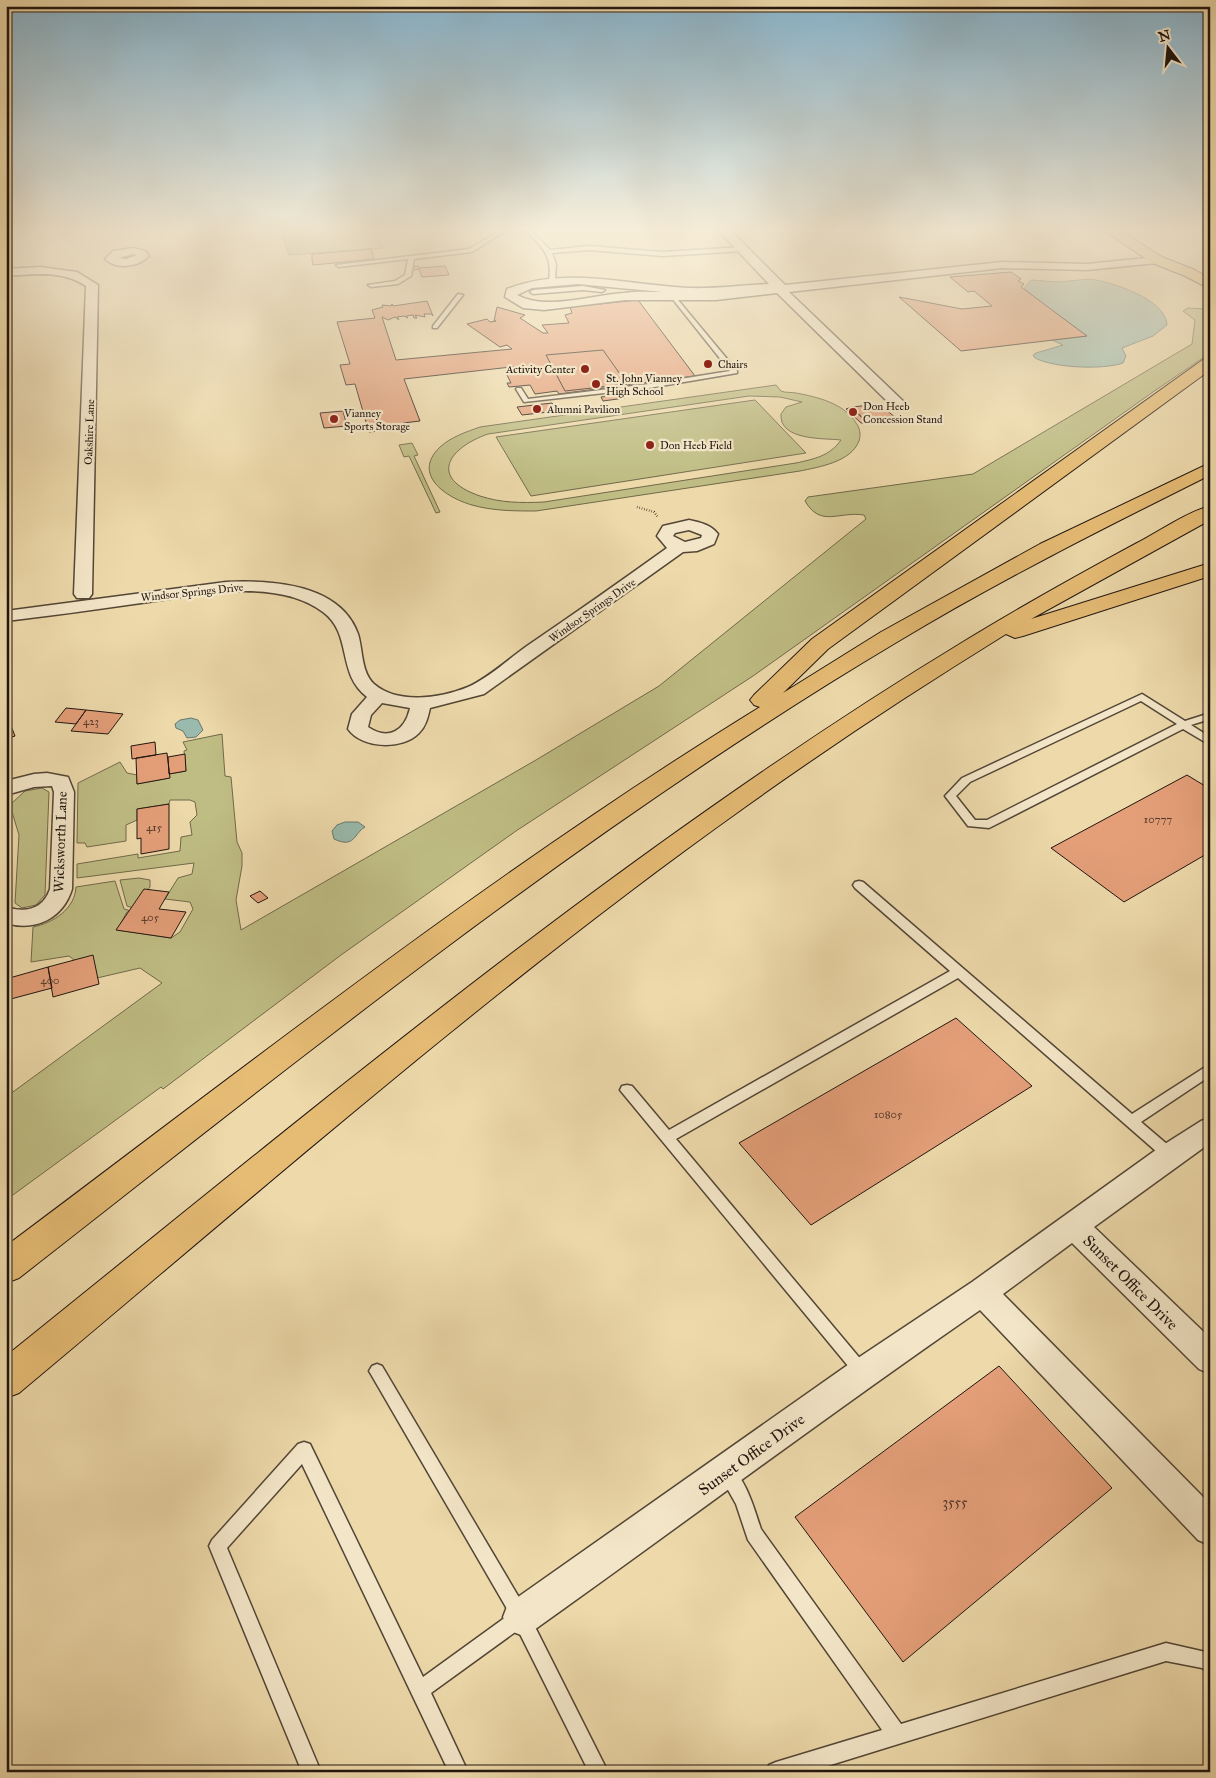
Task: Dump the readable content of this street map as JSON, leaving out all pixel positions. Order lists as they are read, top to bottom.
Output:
{
  "streets": {
    "street": [
      "Oakshire Lane",
      "Windsor Springs Drive",
      "Wicksworth Lane",
      "Sunset Office Drive"
    ]
  },
  "places": [
    "Chairs",
    "Activity Center",
    "St. John Vianney High School",
    "Alumni Pavilion",
    "Don Heeb Concession Stand",
    "Vianney Sports Storage",
    "Don Heeb Field"
  ],
  "house_numbers": [
    "423",
    "10777",
    "415",
    "405",
    "400",
    "10805",
    "3555"
  ],
  "north": "top"
}
